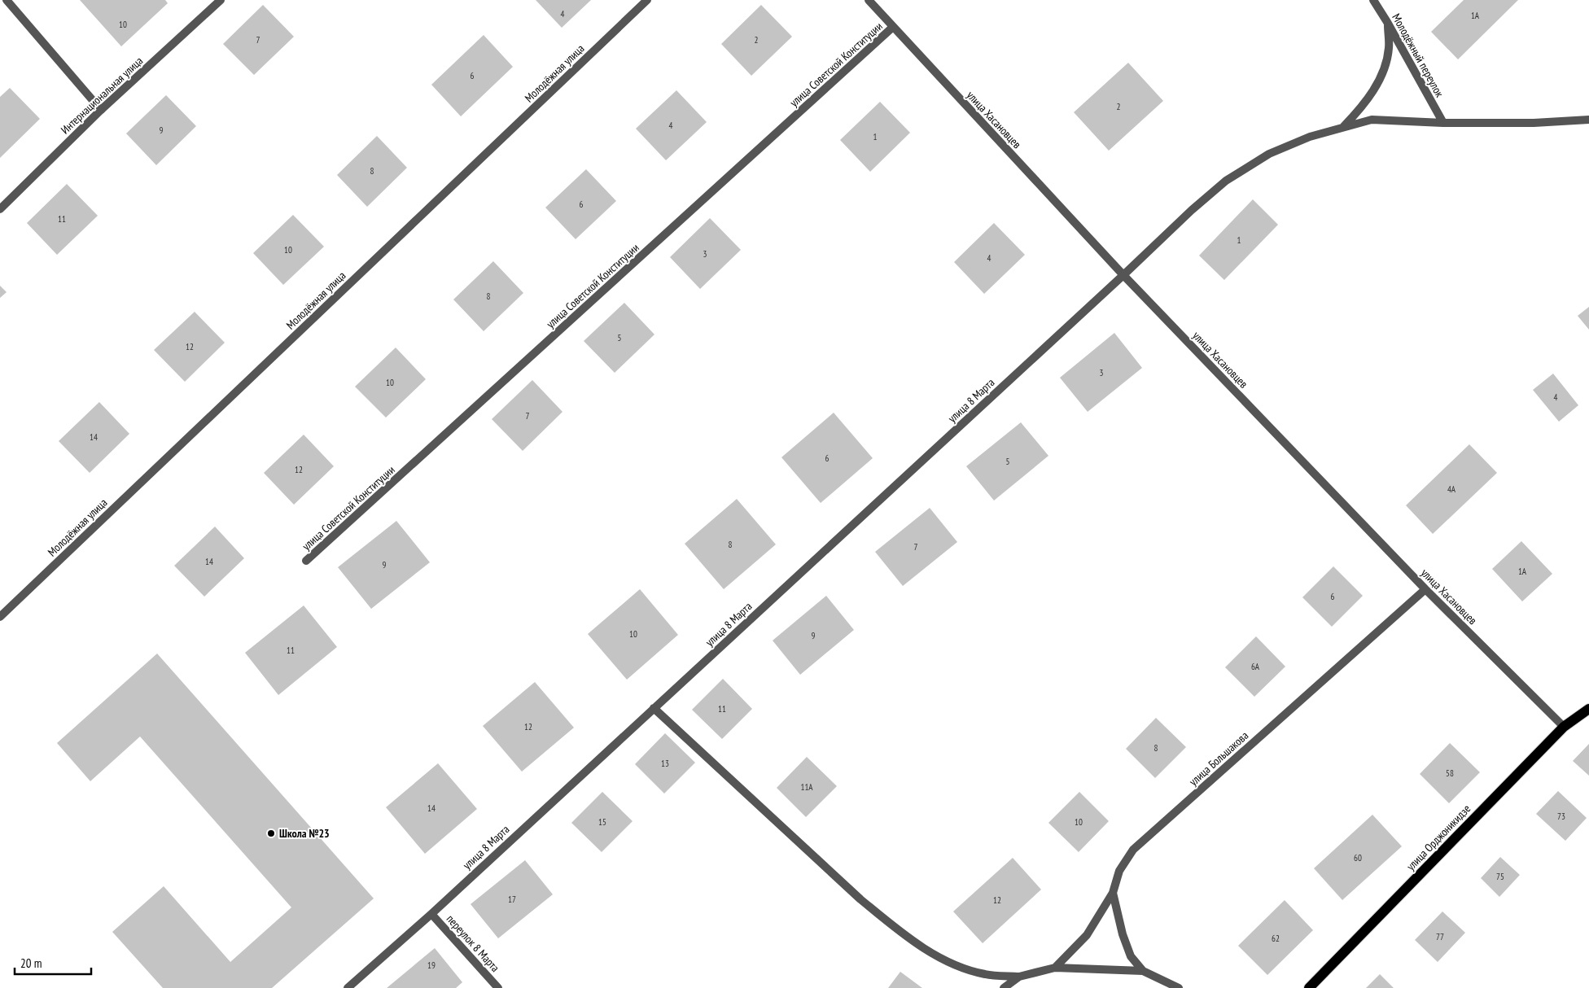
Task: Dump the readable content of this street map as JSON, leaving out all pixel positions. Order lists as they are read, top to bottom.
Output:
{
  "streets": {
    "main road": ["улица Орджоникидзе"],
    "street": [
      "Молодёжный переулок",
      "улица Советской Конституции",
      "Молодёжная улица",
      "Интернациональная улица",
      "улица Хасановцев",
      "улица 8 Марта",
      "улица Большакова",
      "переулок 8 Марта"
    ]
  },
  "crossings": [
    ["Молодёжный переулок", "улица 8 Марта"],
    ["улица Советской Конституции", "улица Хасановцев"],
    ["улица Хасановцев", "улица 8 Марта"],
    ["улица Хасановцев", "улица Большакова"],
    ["улица Хасановцев", "улица Орджоникидзе"],
    ["улица 8 Марта", "переулок 8 Марта"]
  ],
  "places": ["Школа №23"],
  "house_numbers": [
    "4",
    "1А",
    "10",
    "7",
    "2",
    "6",
    "2",
    "4",
    "9",
    "1",
    "8",
    "6",
    "11",
    "1",
    "10",
    "3",
    "4",
    "8",
    "5",
    "12",
    "3",
    "10",
    "4",
    "7",
    "14",
    "6",
    "5",
    "12",
    "4А",
    "8",
    "7",
    "14",
    "9",
    "1А",
    "6",
    "10",
    "9",
    "11",
    "6А",
    "11",
    "12",
    "8",
    "13",
    "58",
    "11А",
    "14",
    "73",
    "15",
    "10",
    "60",
    "75",
    "17",
    "12",
    "77",
    "62",
    "19"
  ],
  "scale_bar": "20 m"
}
